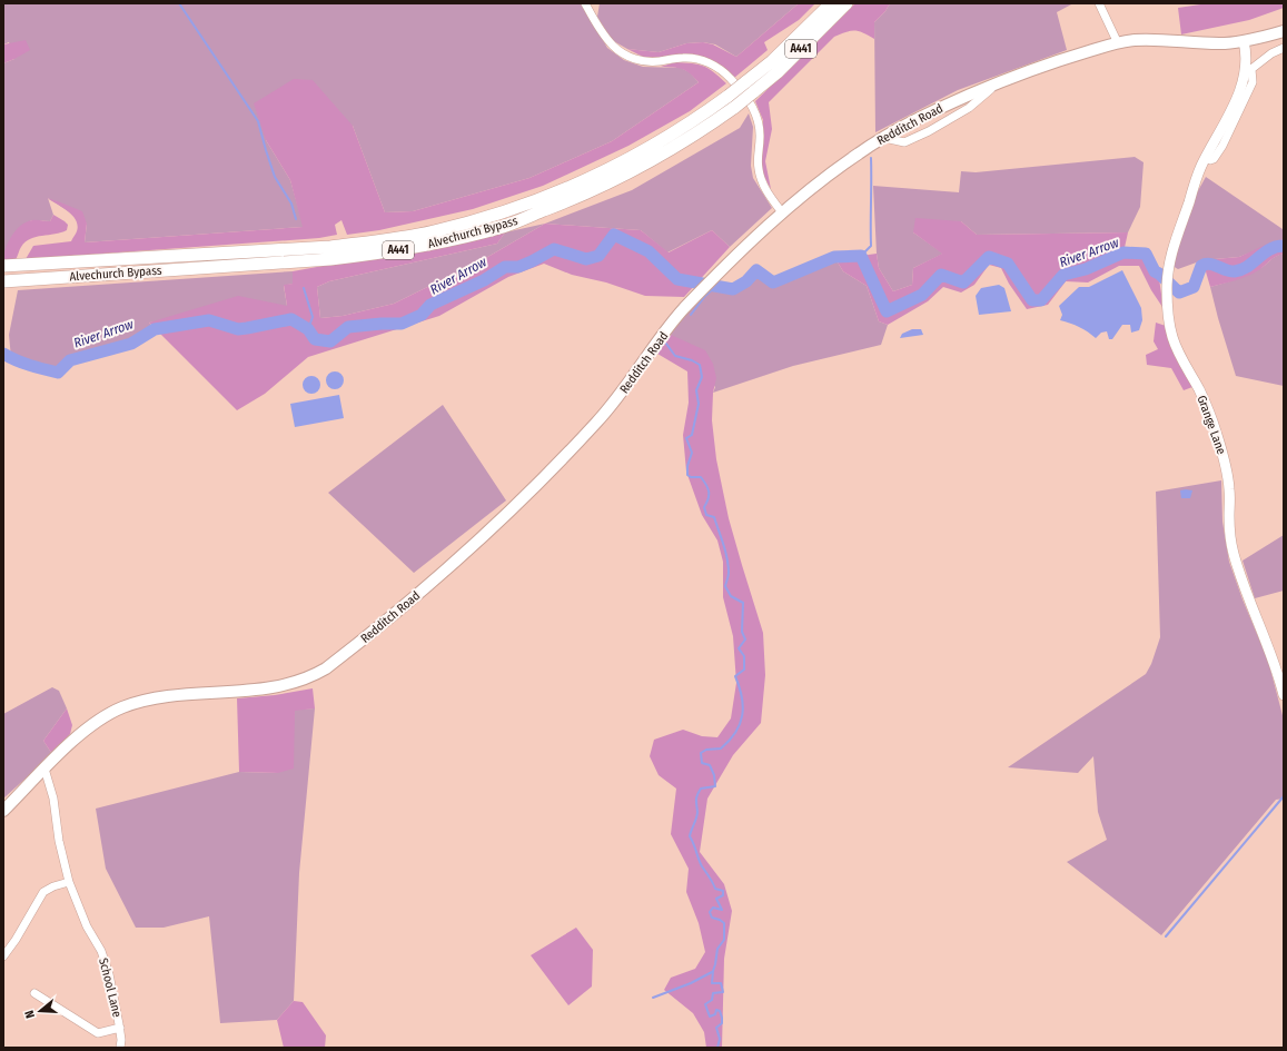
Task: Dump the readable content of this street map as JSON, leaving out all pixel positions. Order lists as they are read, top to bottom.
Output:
{
  "streets": {
    "highway": ["A441", "Alvechurch Bypass"],
    "main road": ["Redditch Road"],
    "street": ["Grange Lane", "School Lane"]
  },
  "crossings": [
    ["Redditch Road", "Grange Lane"],
    ["Redditch Road", "School Lane"]
  ],
  "water": ["River Arrow"],
  "north": "left"
}
